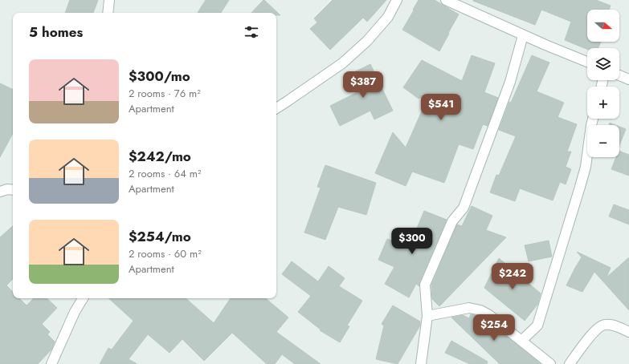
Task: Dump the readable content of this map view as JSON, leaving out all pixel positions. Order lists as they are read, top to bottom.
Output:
{
  "north": "right",
  "page": {
    "map_buttons": ["+", "−"],
    "heading": "5 homes",
    "list": [
      {
        "name": "$300/mo",
        "note": "2 rooms · 76 m² · Apartment"
      },
      {
        "name": "$242/mo",
        "note": "2 rooms · 64 m² · Apartment"
      },
      {
        "name": "$254/mo",
        "note": "2 rooms · 60 m² · Apartment"
      }
    ],
    "price": [
      "$387",
      "$541",
      "$300",
      "$242",
      "$254"
    ]
  }
}
